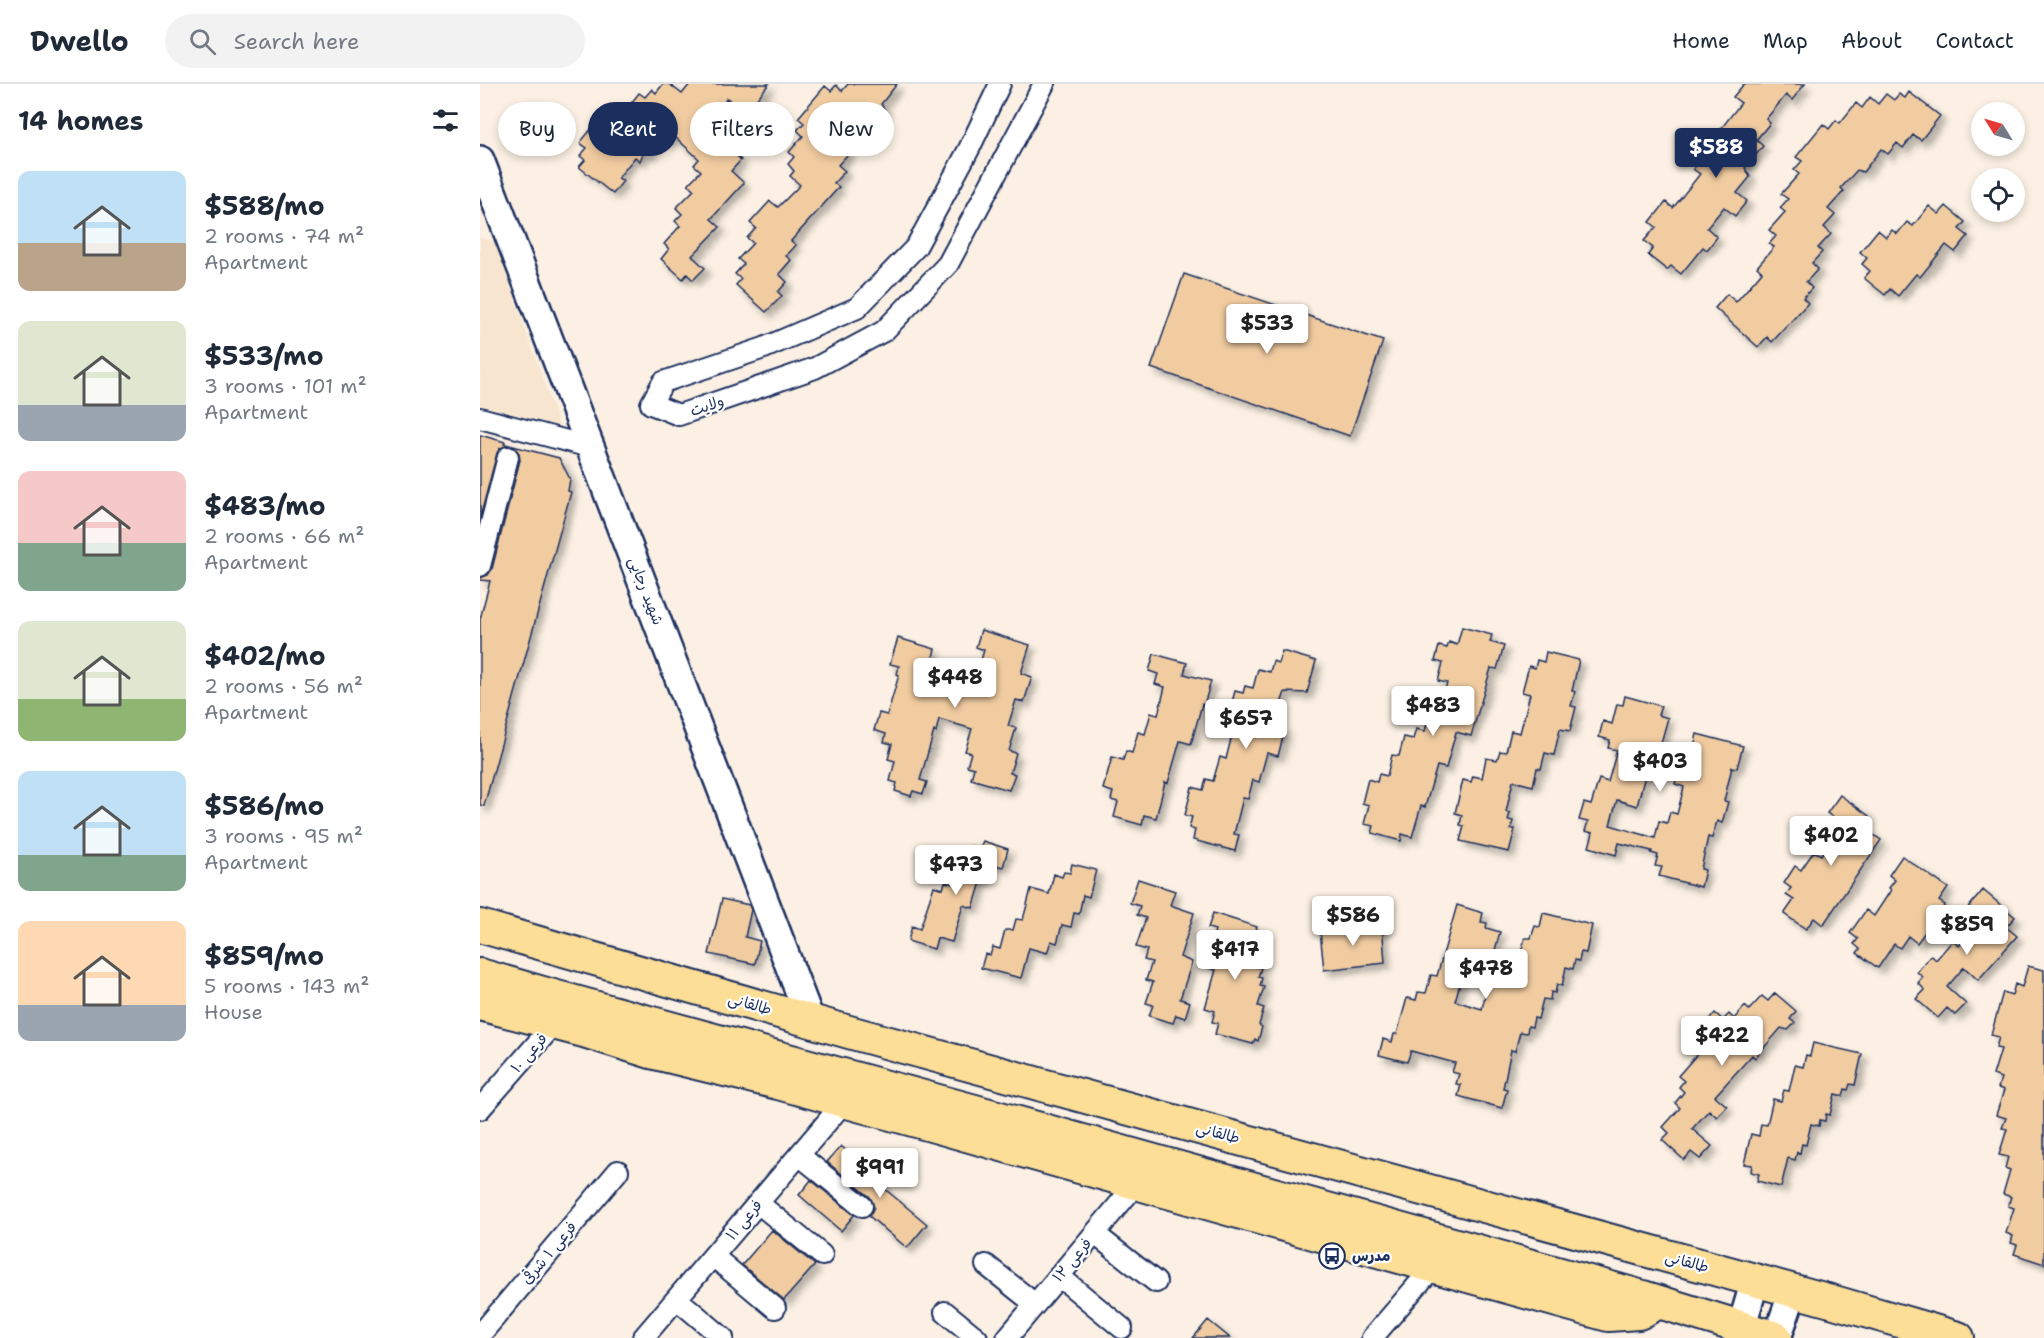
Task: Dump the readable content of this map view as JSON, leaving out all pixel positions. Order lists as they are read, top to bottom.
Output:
{
  "streets": {
    "main road": ["طالقانی"],
    "street": [
      "ولایت",
      "شهید رجایی",
      "فرعی ۱۰",
      "فرعی ۱۱",
      "فرعی ۱ شرقی",
      "فرعی ۱۲"
    ]
  },
  "crossings": [
    ["شهید رجایی", "طالقانی"]
  ],
  "places": {
    "bus stop": ["مدرس"]
  },
  "north": "top left",
  "page": {
    "header": "Dwello",
    "search": "Search here",
    "nav": [
      "Home",
      "Map",
      "About",
      "Contact"
    ],
    "heading": "14 homes",
    "chip": [
      "Buy",
      "Rent",
      "Filters",
      "New"
    ],
    "price": [
      "$588",
      "$533",
      "$448",
      "$483",
      "$657",
      "$403",
      "$402",
      "$473",
      "$586",
      "$859",
      "$417",
      "$478",
      "$422",
      "$991"
    ],
    "list": [
      {
        "name": "$588/mo",
        "note": "2 rooms · 74 m² · Apartment"
      },
      {
        "name": "$533/mo",
        "note": "3 rooms · 101 m² · Apartment"
      },
      {
        "name": "$483/mo",
        "note": "2 rooms · 66 m² · Apartment"
      },
      {
        "name": "$402/mo",
        "note": "2 rooms · 56 m² · Apartment"
      },
      {
        "name": "$586/mo",
        "note": "3 rooms · 95 m² · Apartment"
      },
      {
        "name": "$859/mo",
        "note": "5 rooms · 143 m² · House"
      }
    ]
  }
}
